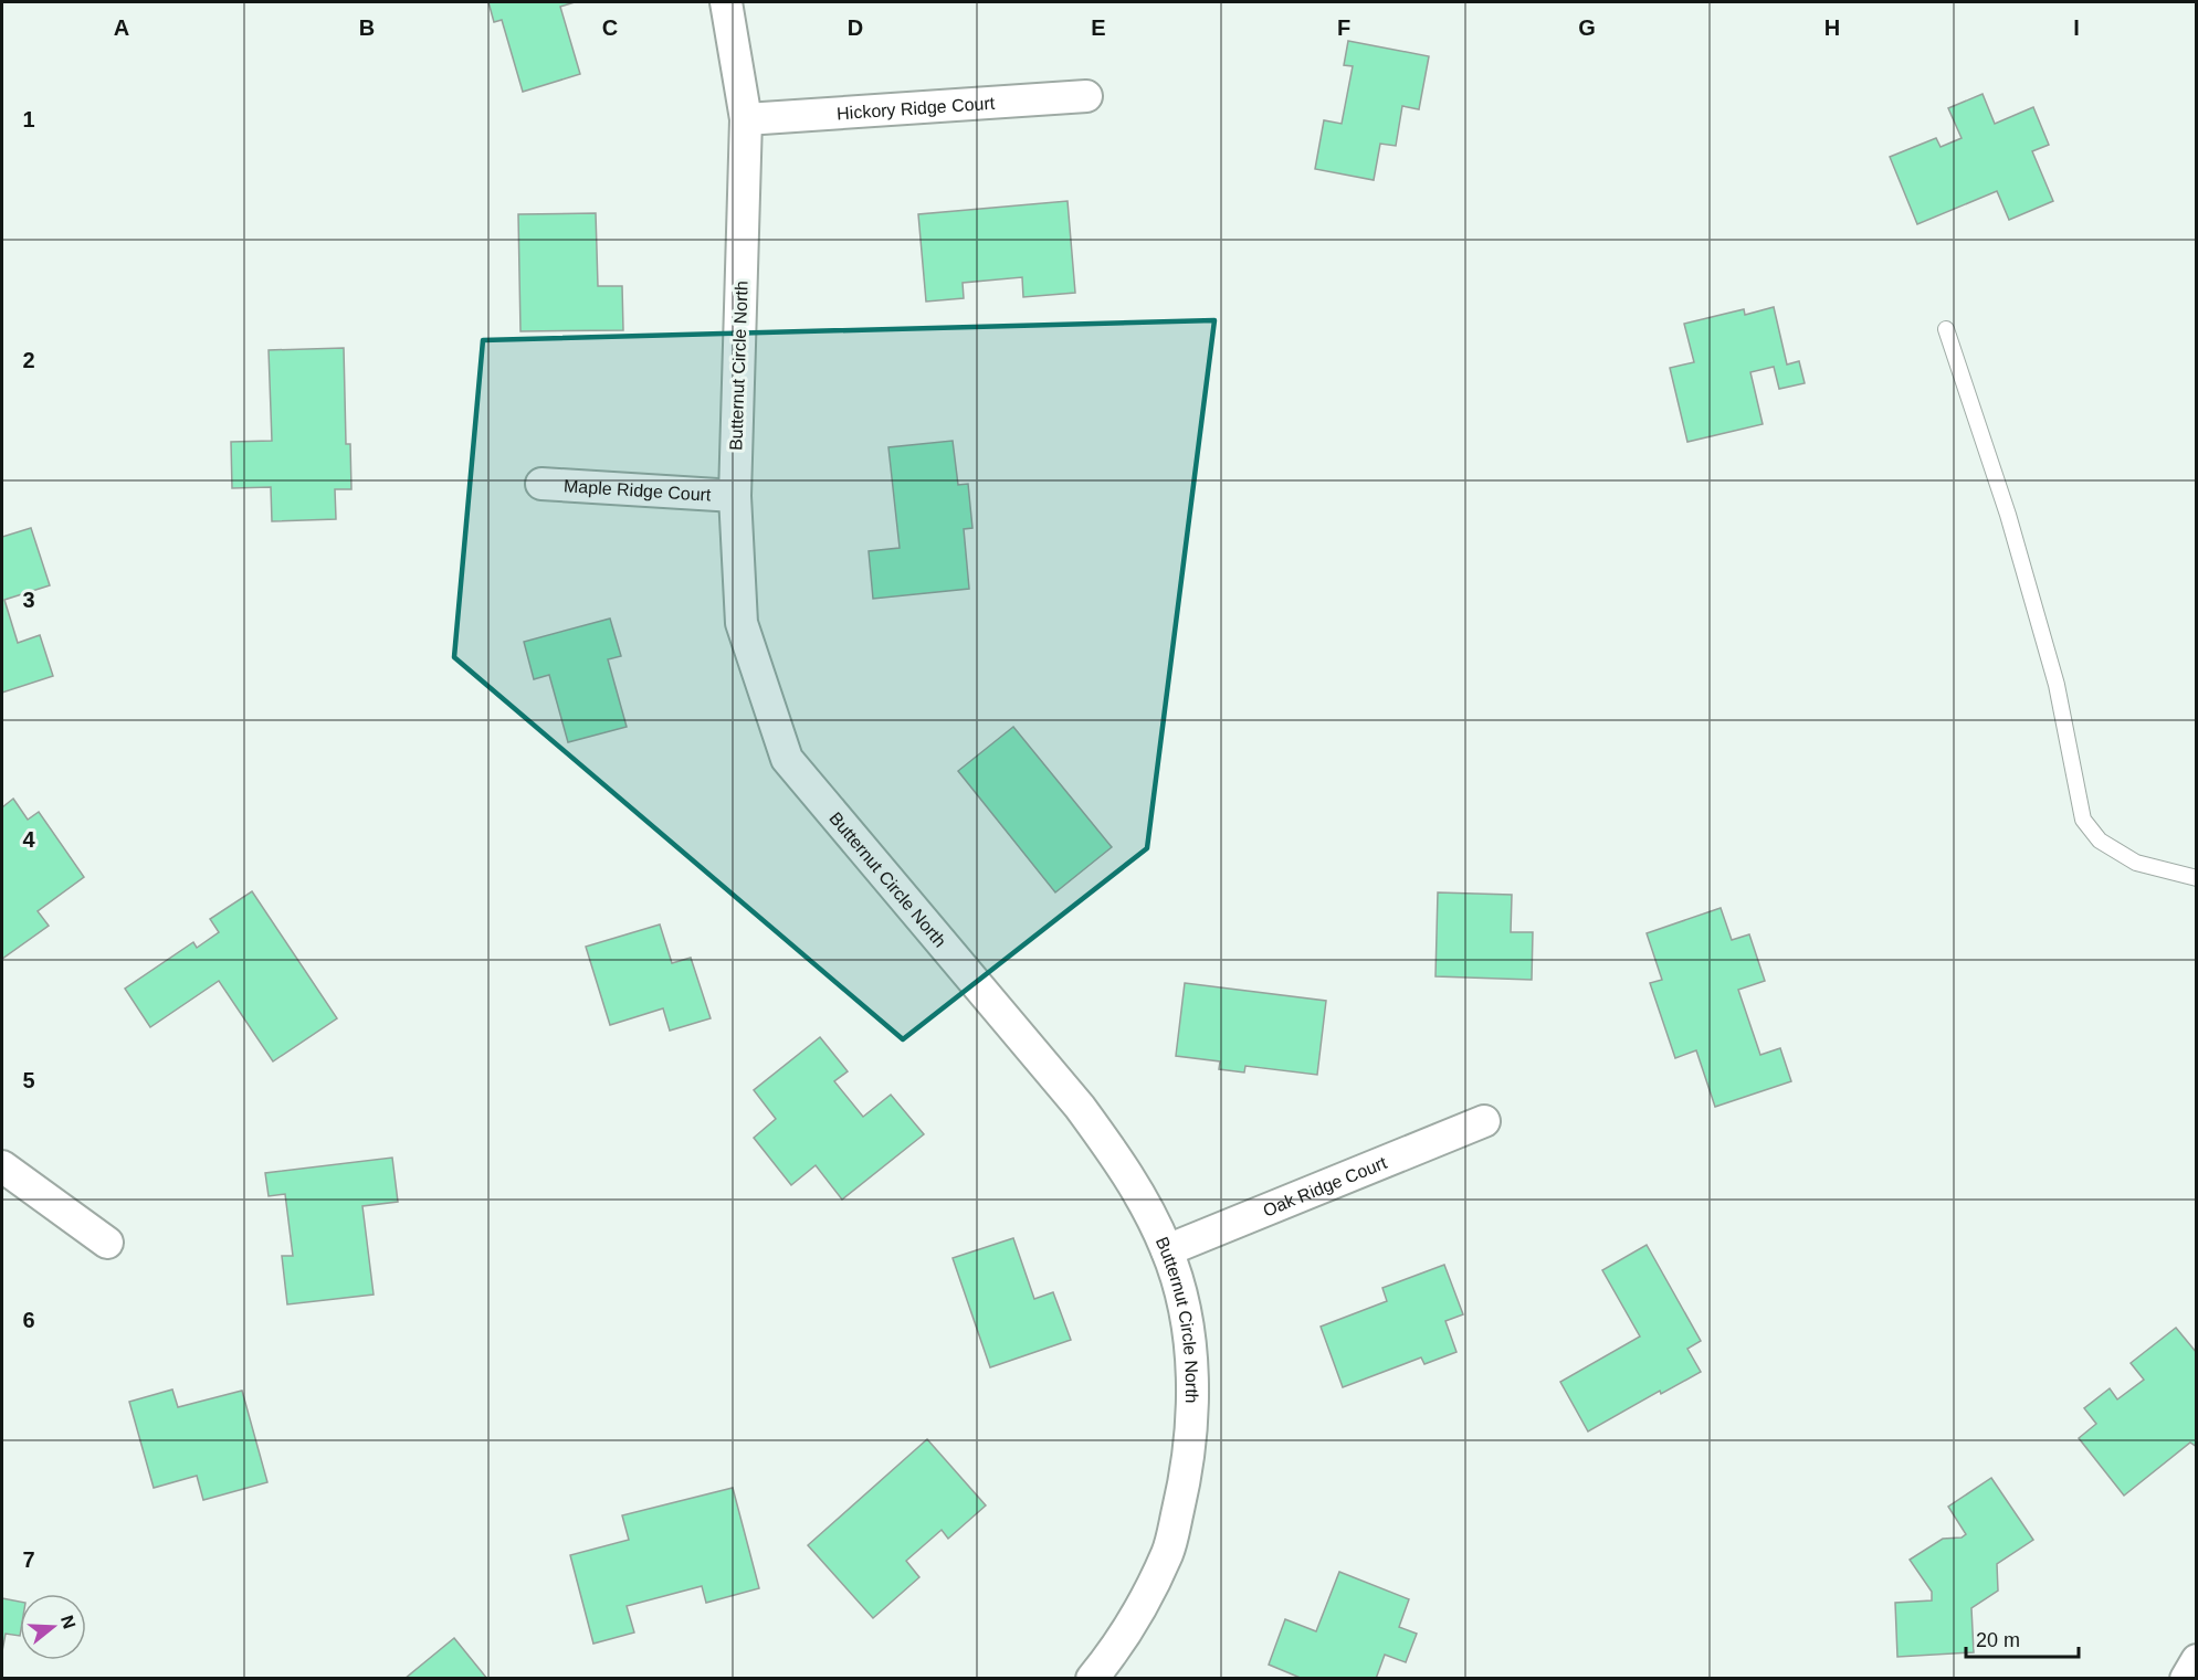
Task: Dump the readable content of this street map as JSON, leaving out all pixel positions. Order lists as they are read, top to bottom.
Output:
{
  "streets": {
    "street": [
      "Hickory Ridge Court",
      "Butternut Circle North",
      "Maple Ridge Court",
      "Oak Ridge Court"
    ]
  },
  "crossings": [
    ["Hickory Ridge Court", "Butternut Circle North"],
    ["Butternut Circle North", "Maple Ridge Court"],
    ["Butternut Circle North", "Oak Ridge Court"]
  ],
  "scale_bar": "20 m",
  "north": "right",
  "grid": {
    "columns": [
      "A",
      "B",
      "C",
      "D",
      "E",
      "F",
      "G",
      "H",
      "I"
    ],
    "rows": [
      "1",
      "2",
      "3",
      "4",
      "5",
      "6",
      "7"
    ]
  }
}
